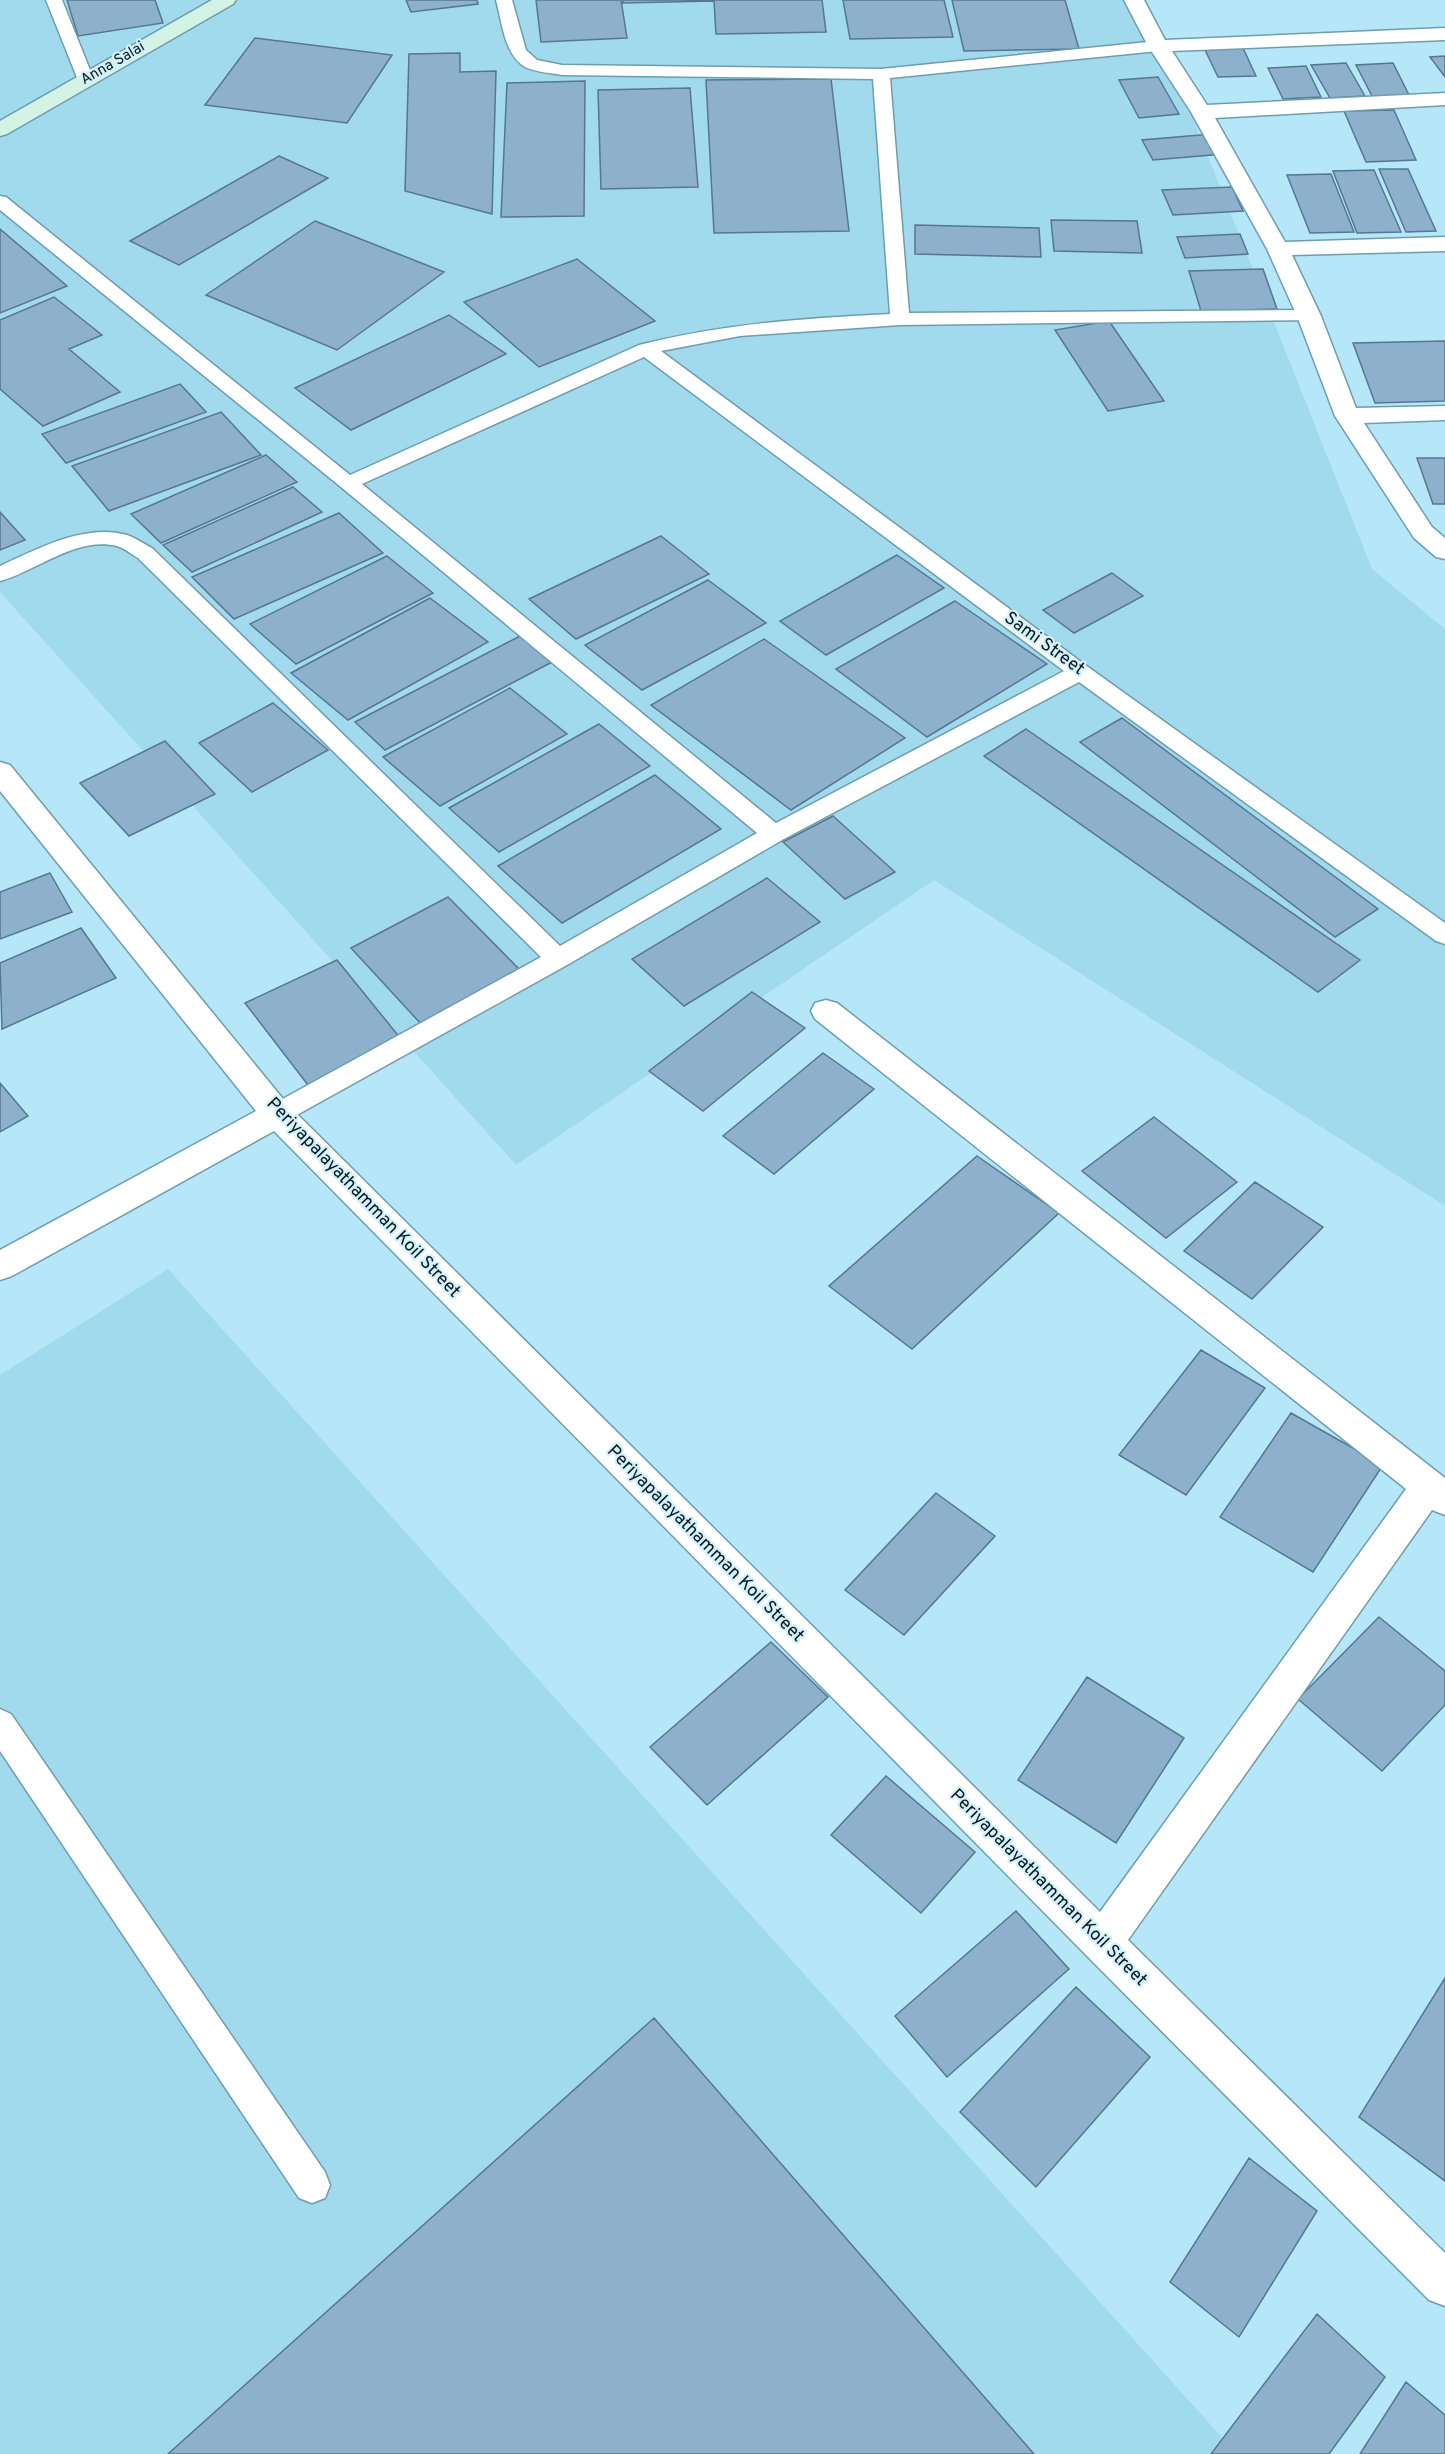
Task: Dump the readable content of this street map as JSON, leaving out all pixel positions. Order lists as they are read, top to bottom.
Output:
{
  "streets": {
    "street": ["Anna Salai", "Periyapalayathamman Koil Street"],
    "lane": ["Sami Street"]
  }
}
